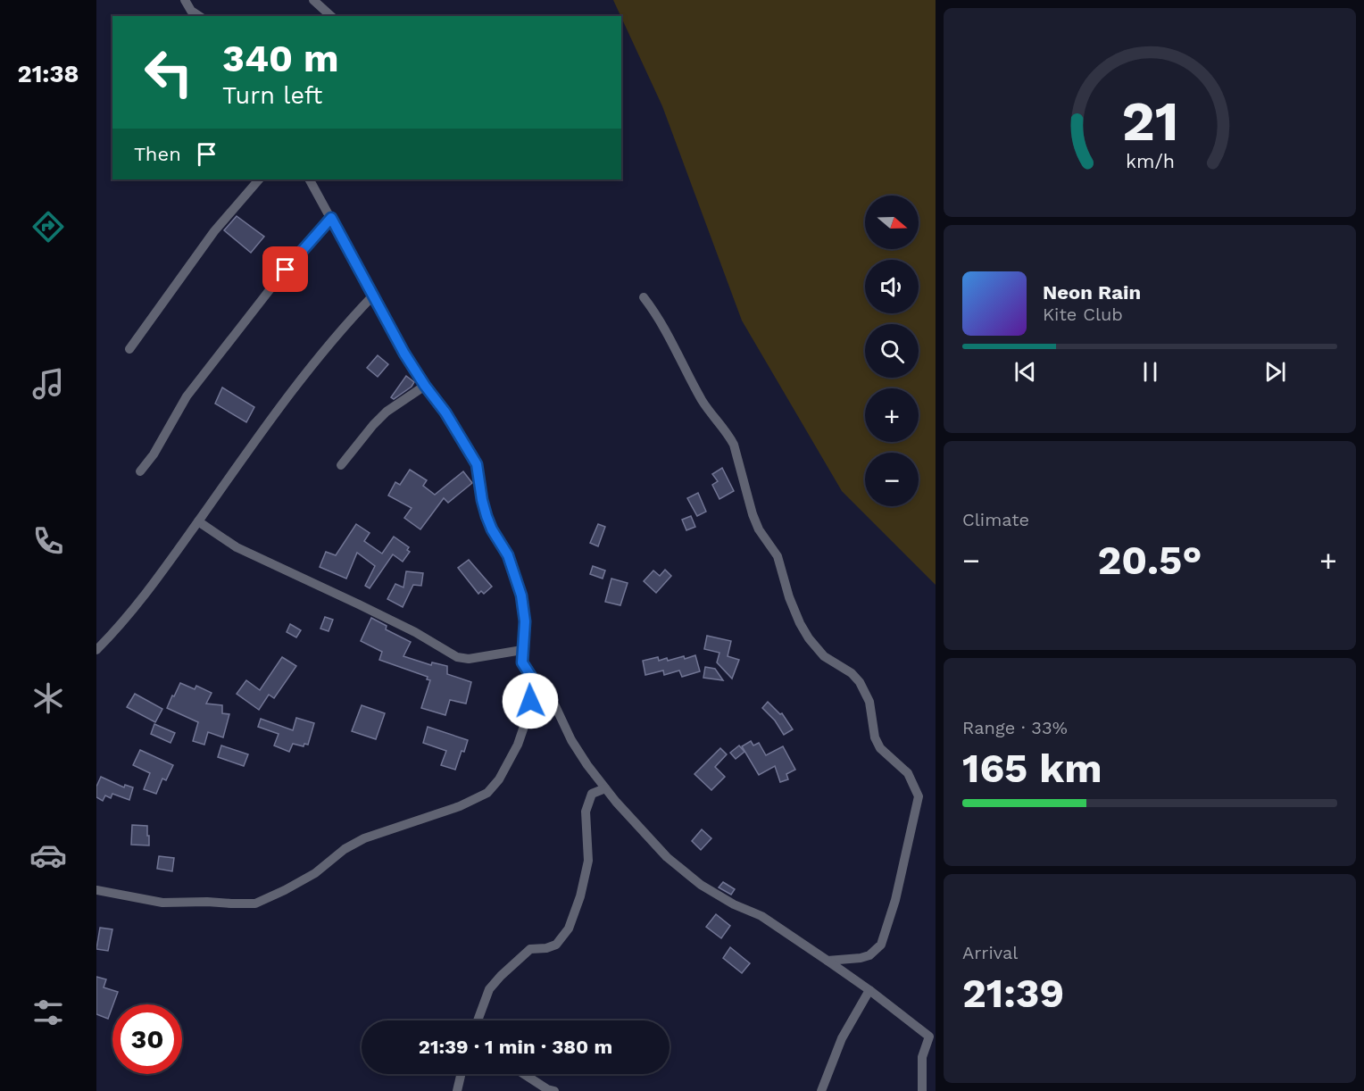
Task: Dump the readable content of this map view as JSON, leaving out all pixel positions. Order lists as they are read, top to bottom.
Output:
{
  "north": "right",
  "page": {
    "tabs": "21:38",
    "turn": ["340 m", "Turn left"],
    "then": "Then",
    "map_buttons": ["+", "−"],
    "song": ["Neon Rain", "Kite Club"],
    "tile": [
      "Climate",
      ["Range · 33%", "165 km"],
      ["Arrival", "21:39"]
    ],
    "heat": ["−", "20.5°", "+"],
    "limit": "30",
    "trip": "21:39 · 1 min · 380 m",
    "gauge": ["21", "km/h"]
  }
}
